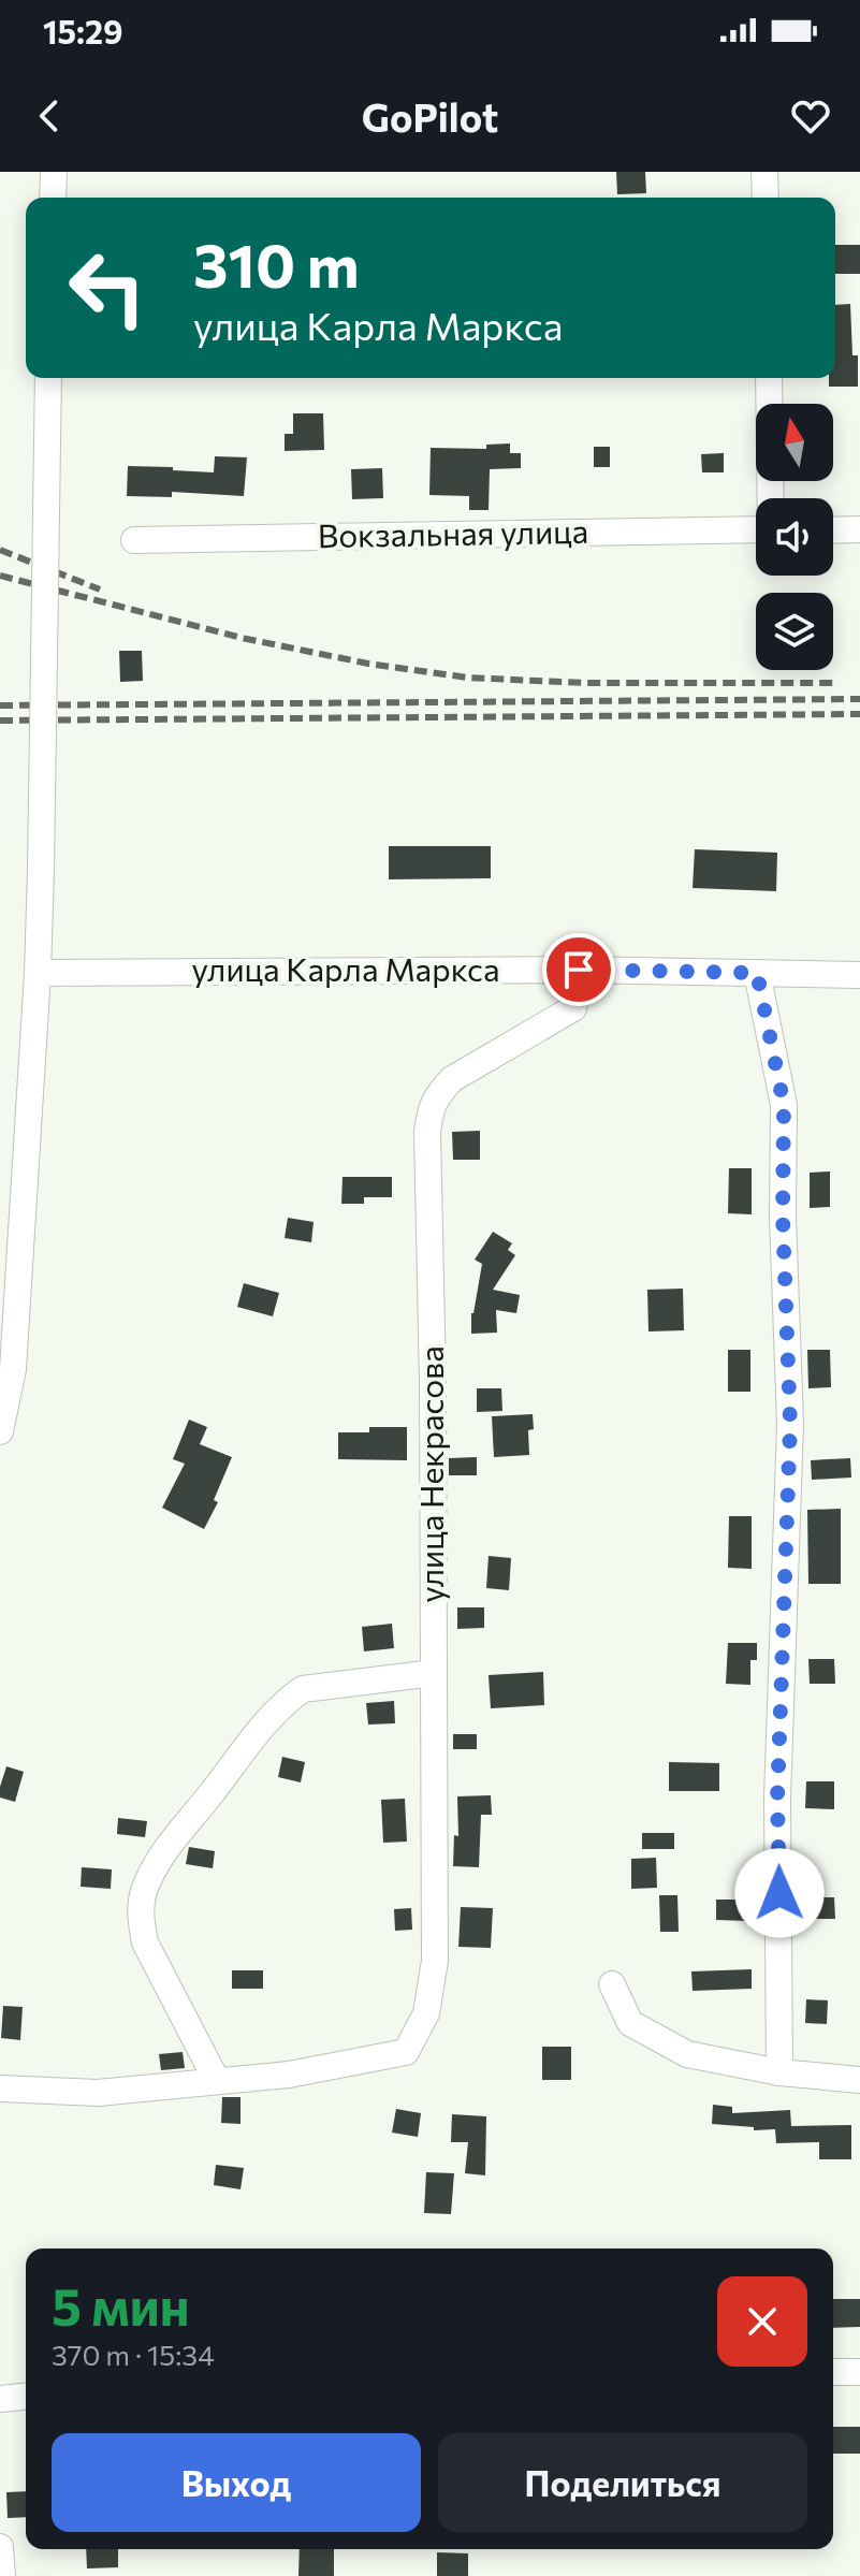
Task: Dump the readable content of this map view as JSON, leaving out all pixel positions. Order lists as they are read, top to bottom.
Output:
{
  "streets": {
    "street": ["Вокзальная улица", "улица Карла Маркса", "улица Некрасова"]
  },
  "crossings": [
    ["улица Карла Маркса", "улица Некрасова"]
  ],
  "north": "top",
  "page": {
    "status": "15:29",
    "header": "GoPilot",
    "turn": ["310 m", "улица Карла Маркса"],
    "heading": ["5 мин", "370 m · 15:34"],
    "buttons": ["Выход", "Поделиться"]
  }
}
